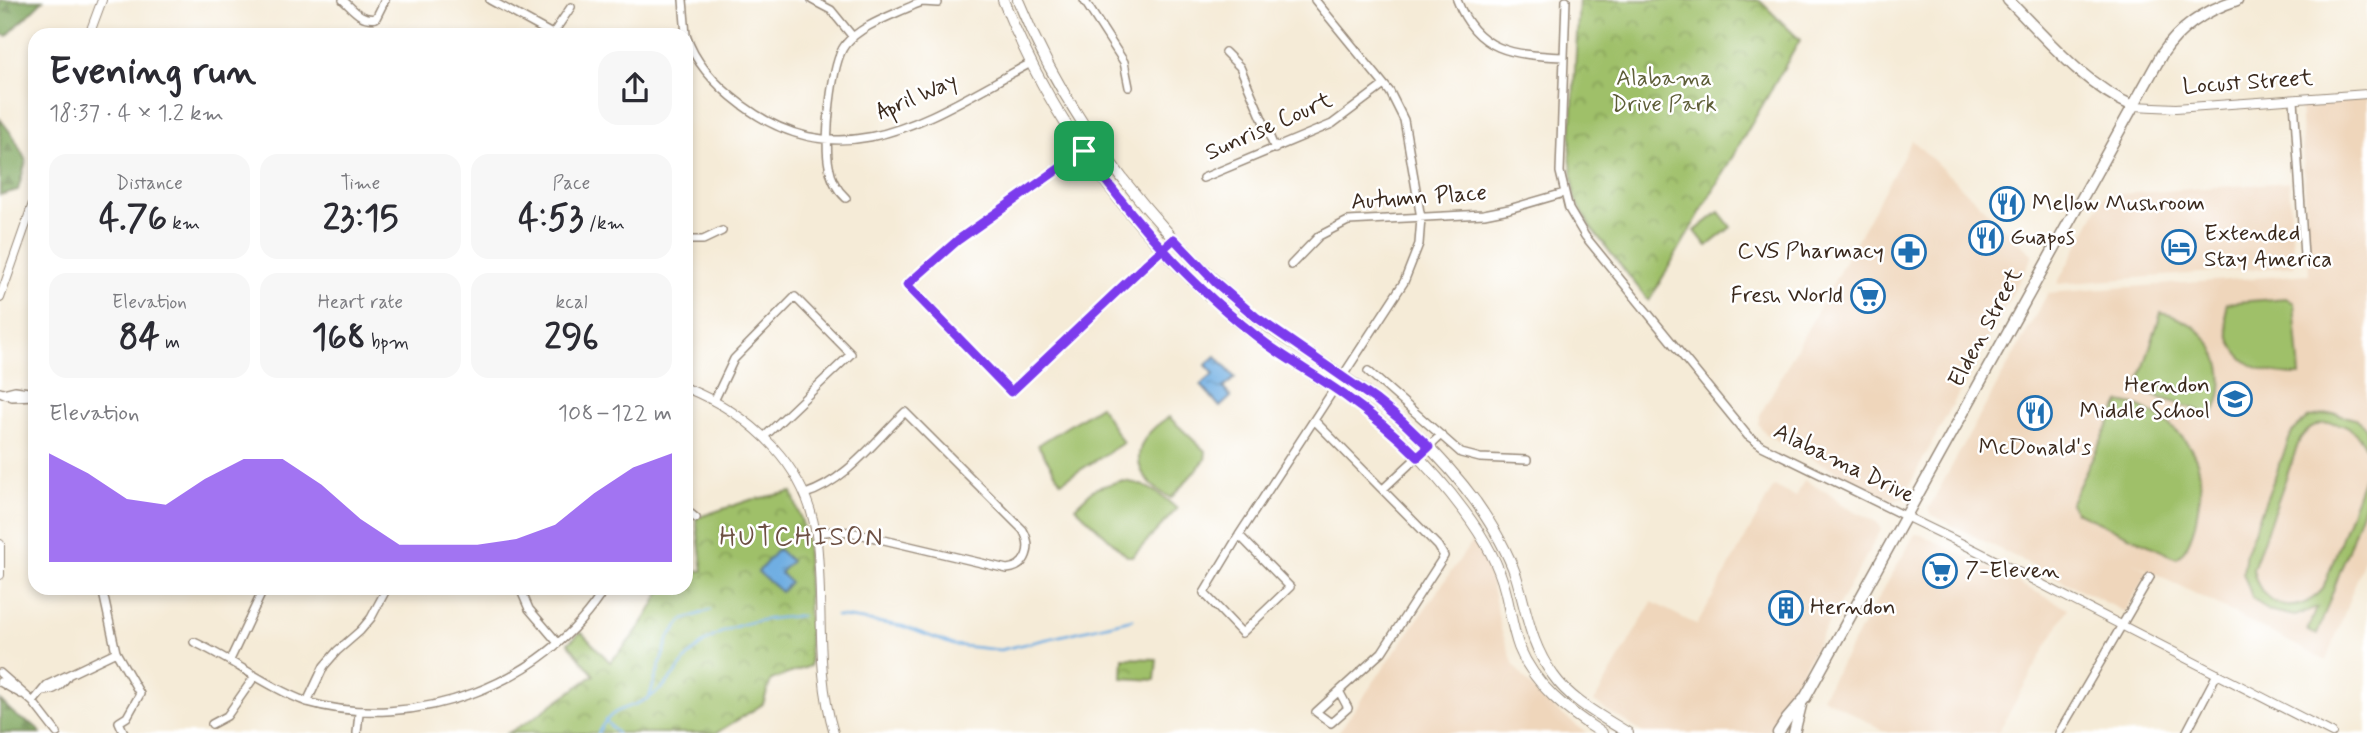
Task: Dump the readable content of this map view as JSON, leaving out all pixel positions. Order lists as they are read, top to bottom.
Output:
{
  "streets": {
    "main road": ["Elden Street"],
    "street": [
      "Locust Street",
      "April Way",
      "Sunrise Court",
      "Autumn Place",
      "Alabama Drive"
    ]
  },
  "crossings": [
    ["Locust Street", "Elden Street"],
    ["Autumn Place", "Alabama Drive"],
    ["Elden Street", "Alabama Drive"]
  ],
  "districts": ["HUTCHISON"],
  "parks": ["Alabama Drive Park"],
  "places": {
    "restaurant": ["Mellow Mushroom", "Guapos", "McDonald's"],
    "hotel": ["Extended Stay America"],
    "pharmacy": ["CVS Pharmacy"],
    "supermarket": ["Fresh World", "7-Eleven"],
    "school or university": ["Herndon Middle School"],
    "building": ["Herndon"]
  },
  "page": {
    "heading": ["Evening run", "18:37 · 4 × 1.2 km"],
    "stats": [
      ["Distance", "4.76 km"],
      ["Time", "23:15"],
      ["Pace", "4:53 /km"],
      ["Elevation", "84 m"],
      ["Heart rate", "168 bpm"],
      ["kcal", "296"]
    ],
    "chart": ["Elevation", "108–122 m"]
  }
}
